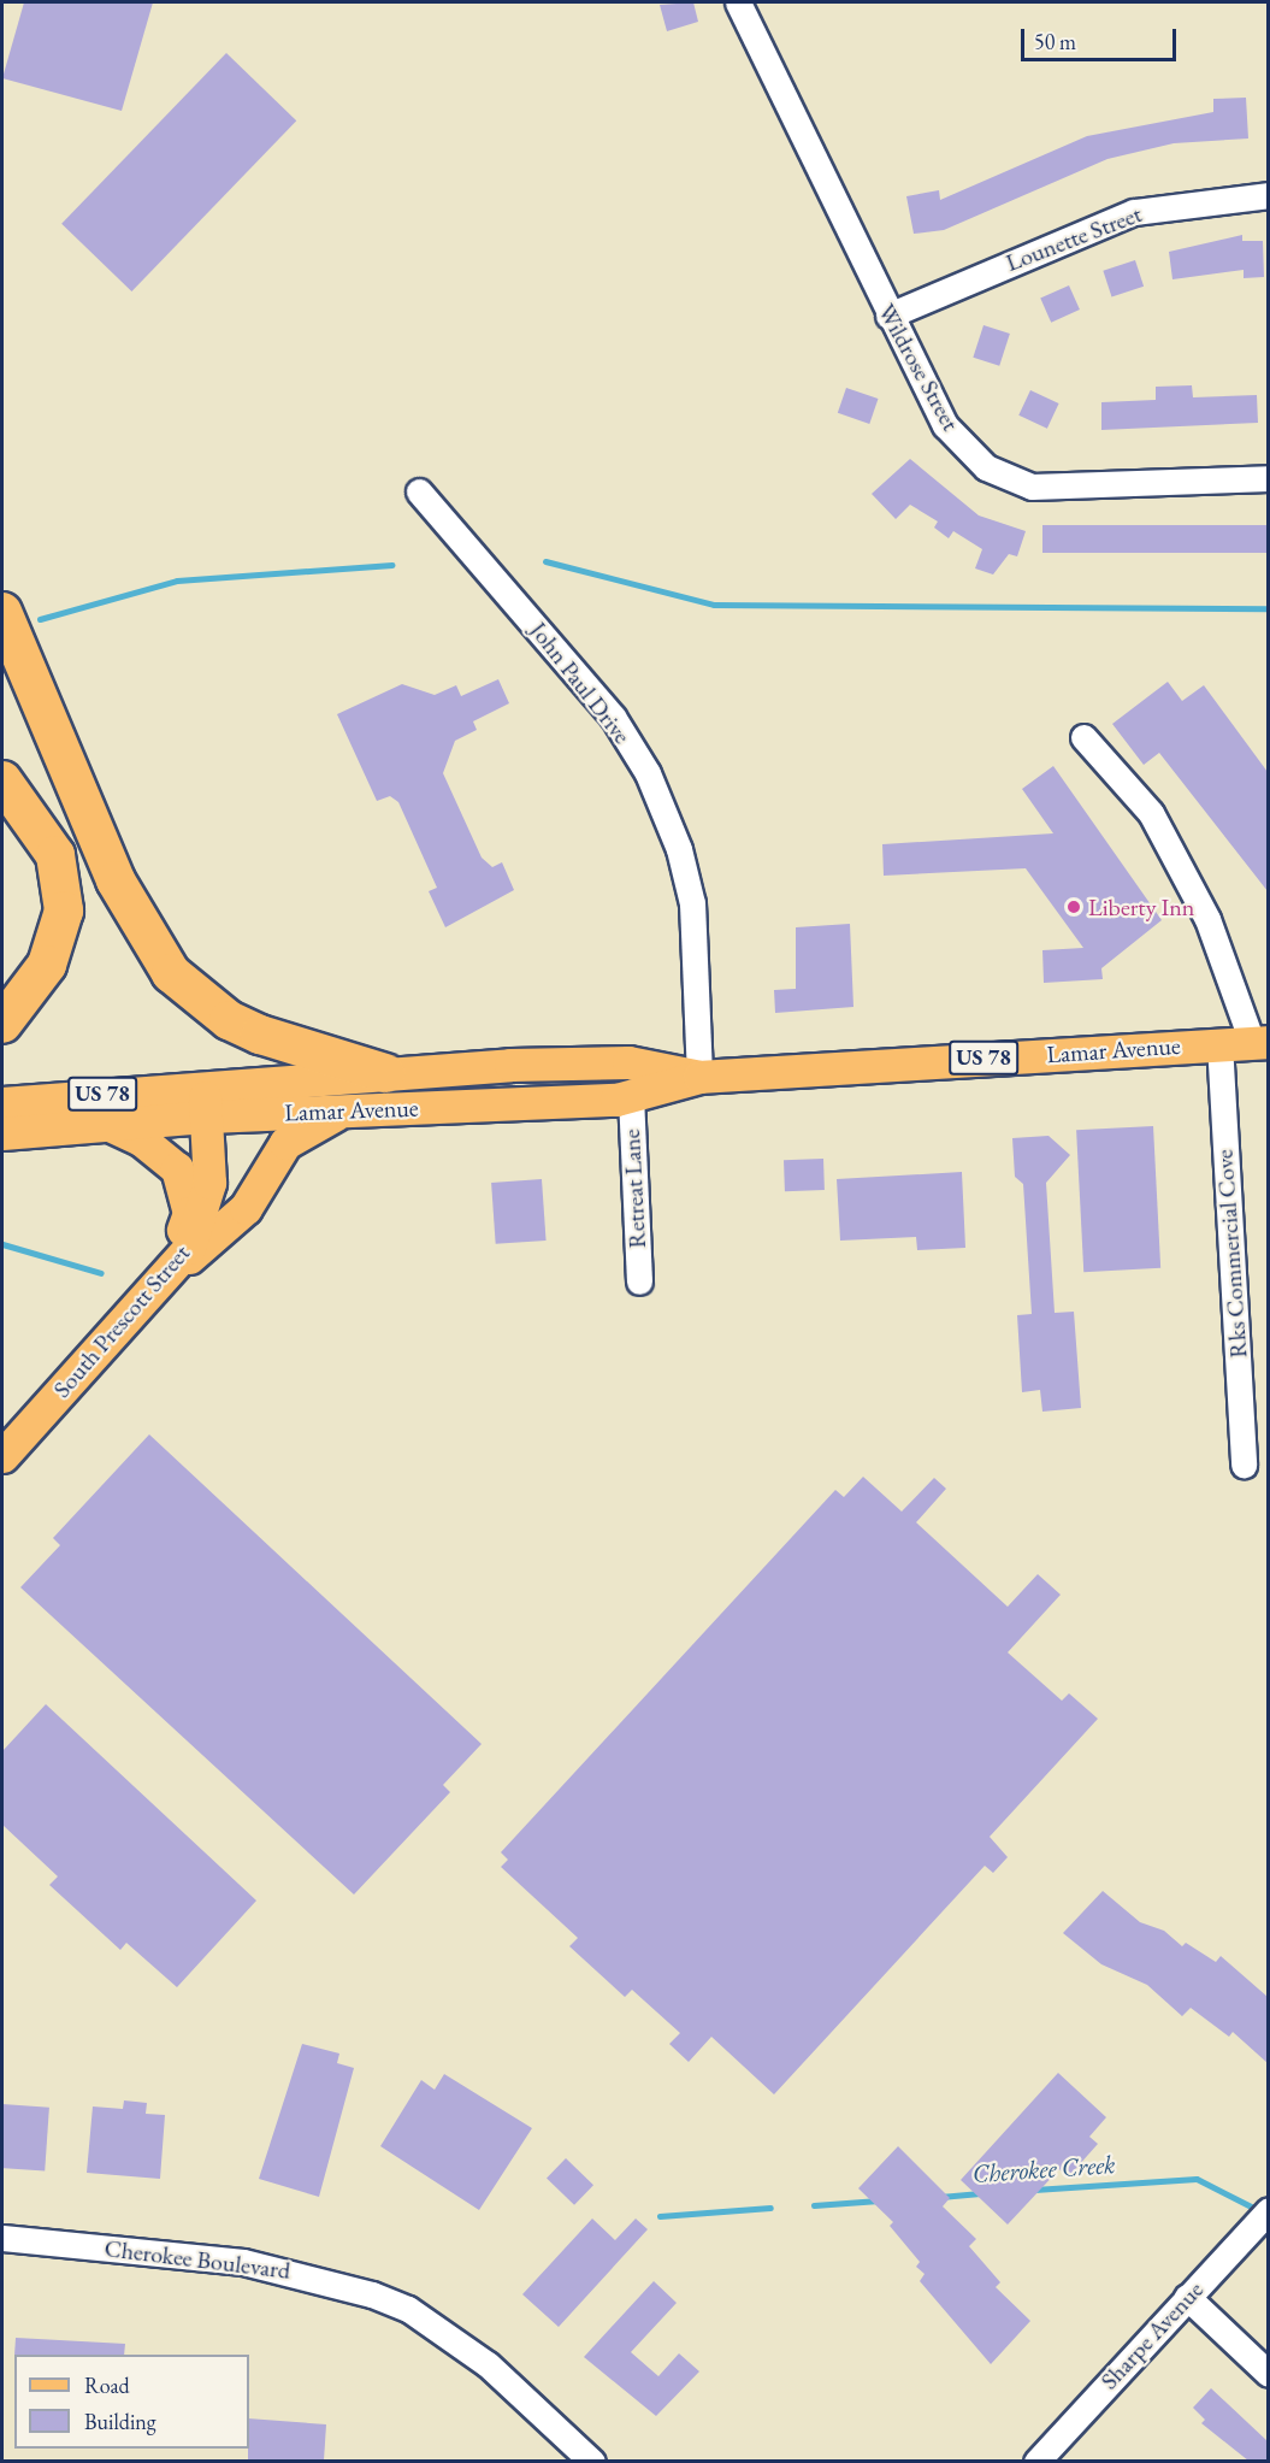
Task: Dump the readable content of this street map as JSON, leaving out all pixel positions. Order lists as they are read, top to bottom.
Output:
{
  "streets": {
    "main road": ["Lamar Avenue", "US 78", "South Prescott Street"],
    "street": [
      "Lounette Street",
      "Wildrose Street",
      "John Paul Drive",
      "Retreat Lane",
      "Rks Commercial Cove",
      "Cherokee Boulevard",
      "Sharpe Avenue"
    ]
  },
  "crossings": [
    ["Lounette Street", "Wildrose Street"],
    ["John Paul Drive", "Lamar Avenue"],
    ["Lamar Avenue", "Retreat Lane"],
    ["Lamar Avenue", "Rks Commercial Cove"],
    ["Lamar Avenue", "South Prescott Street"]
  ],
  "water": ["Cherokee Creek"],
  "places": ["Liberty Inn"],
  "legend": ["Road", "Building"],
  "scale_bar": "50 m"
}
